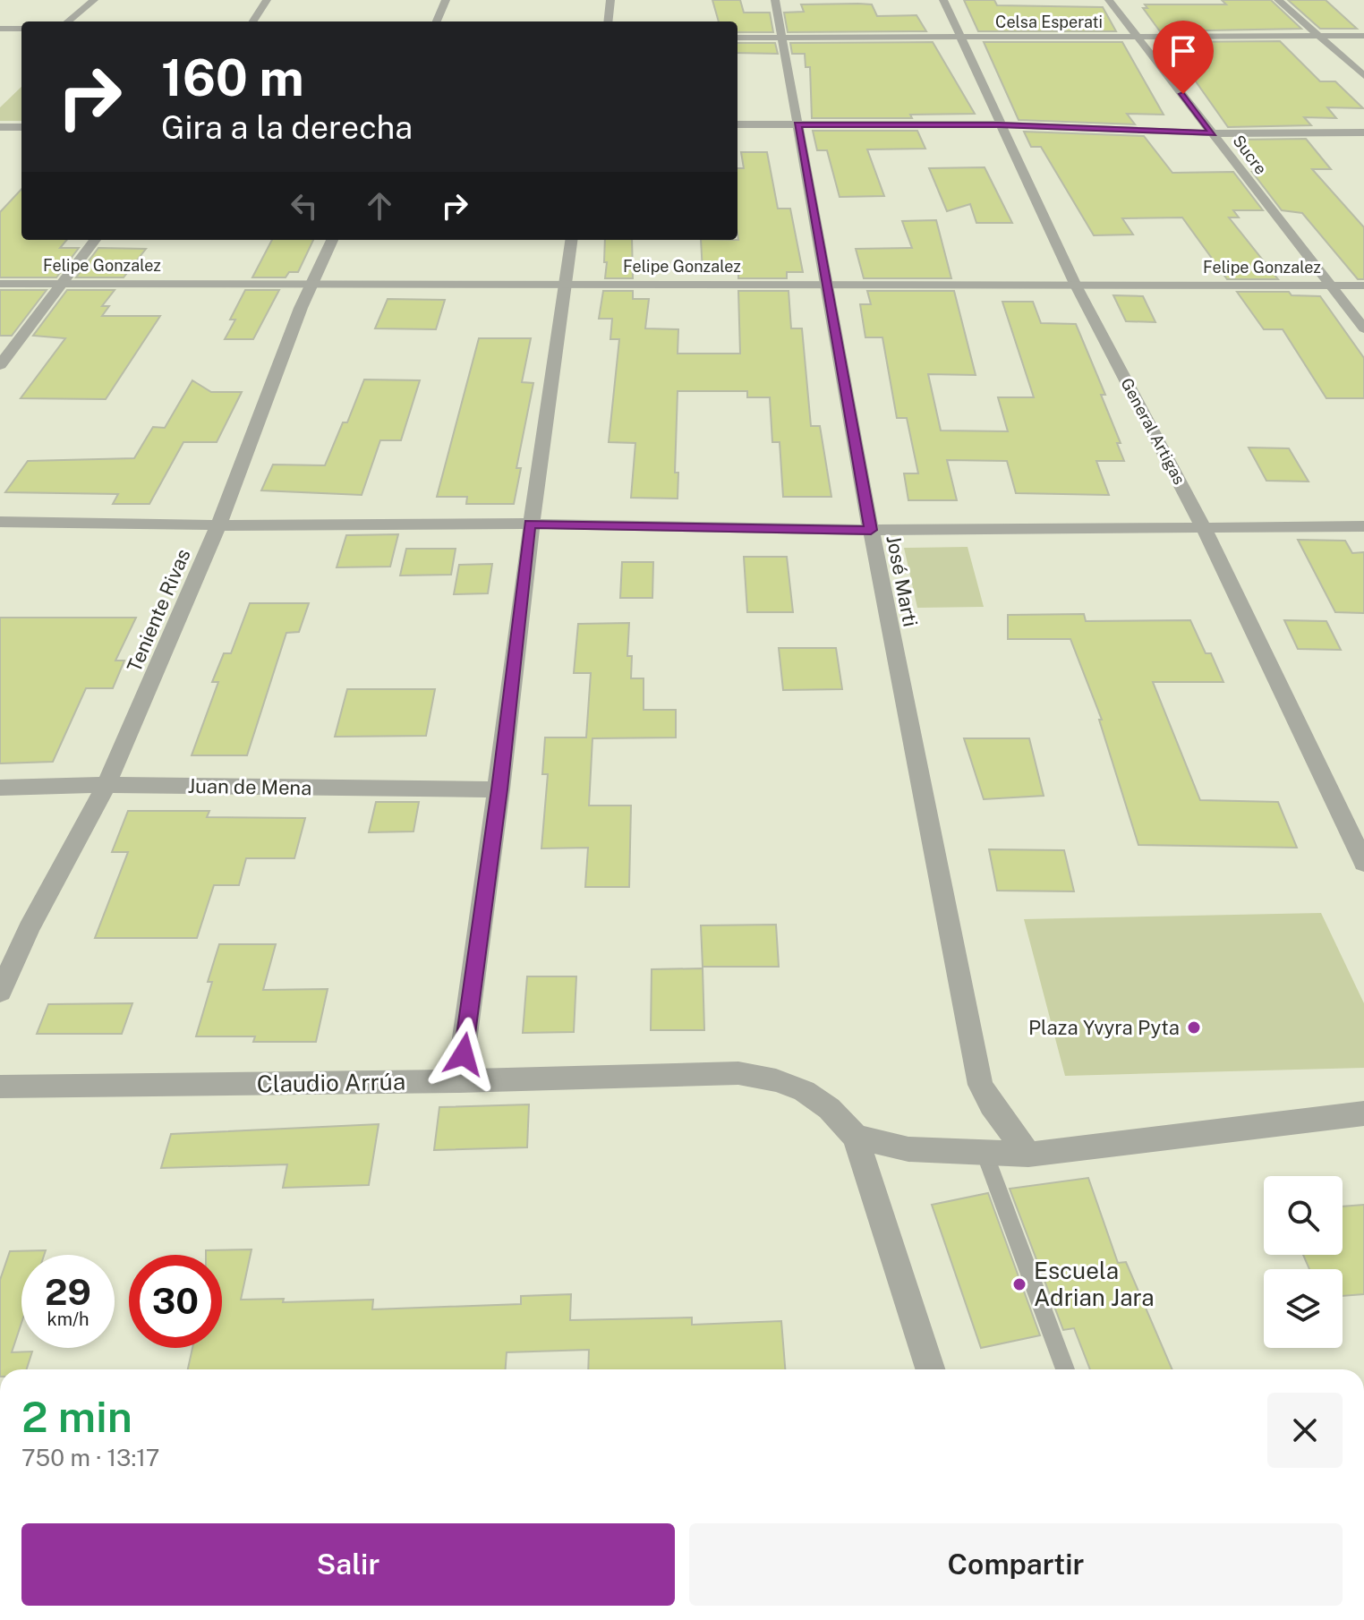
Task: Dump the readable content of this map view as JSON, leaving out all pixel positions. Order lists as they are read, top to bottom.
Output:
{
  "streets": {
    "street": [
      "Celsa Esperati",
      "Sucre",
      "Felipe Gonzalez",
      "General Artigas",
      "José Marti",
      "Teniente Rivas",
      "Juan de Mena",
      "Claudio Arrúa"
    ]
  },
  "crossings": [
    ["Celsa Esperati", "Sucre"],
    ["Celsa Esperati", "General Artigas"],
    ["Celsa Esperati", "José Marti"],
    ["Sucre", "Felipe Gonzalez"],
    ["Felipe Gonzalez", "General Artigas"],
    ["Felipe Gonzalez", "José Marti"],
    ["Felipe Gonzalez", "Teniente Rivas"],
    ["Teniente Rivas", "Juan de Mena"]
  ],
  "places": ["Plaza Yvyra Pyta", "Escuela Adrian Jara"],
  "page": {
    "turn": ["160 m", "Gira a la derecha"],
    "speed": "29 km/h",
    "limit": "30",
    "heading": ["2 min", "750 m · 13:17"],
    "buttons": ["Salir", "Compartir"]
  }
}
